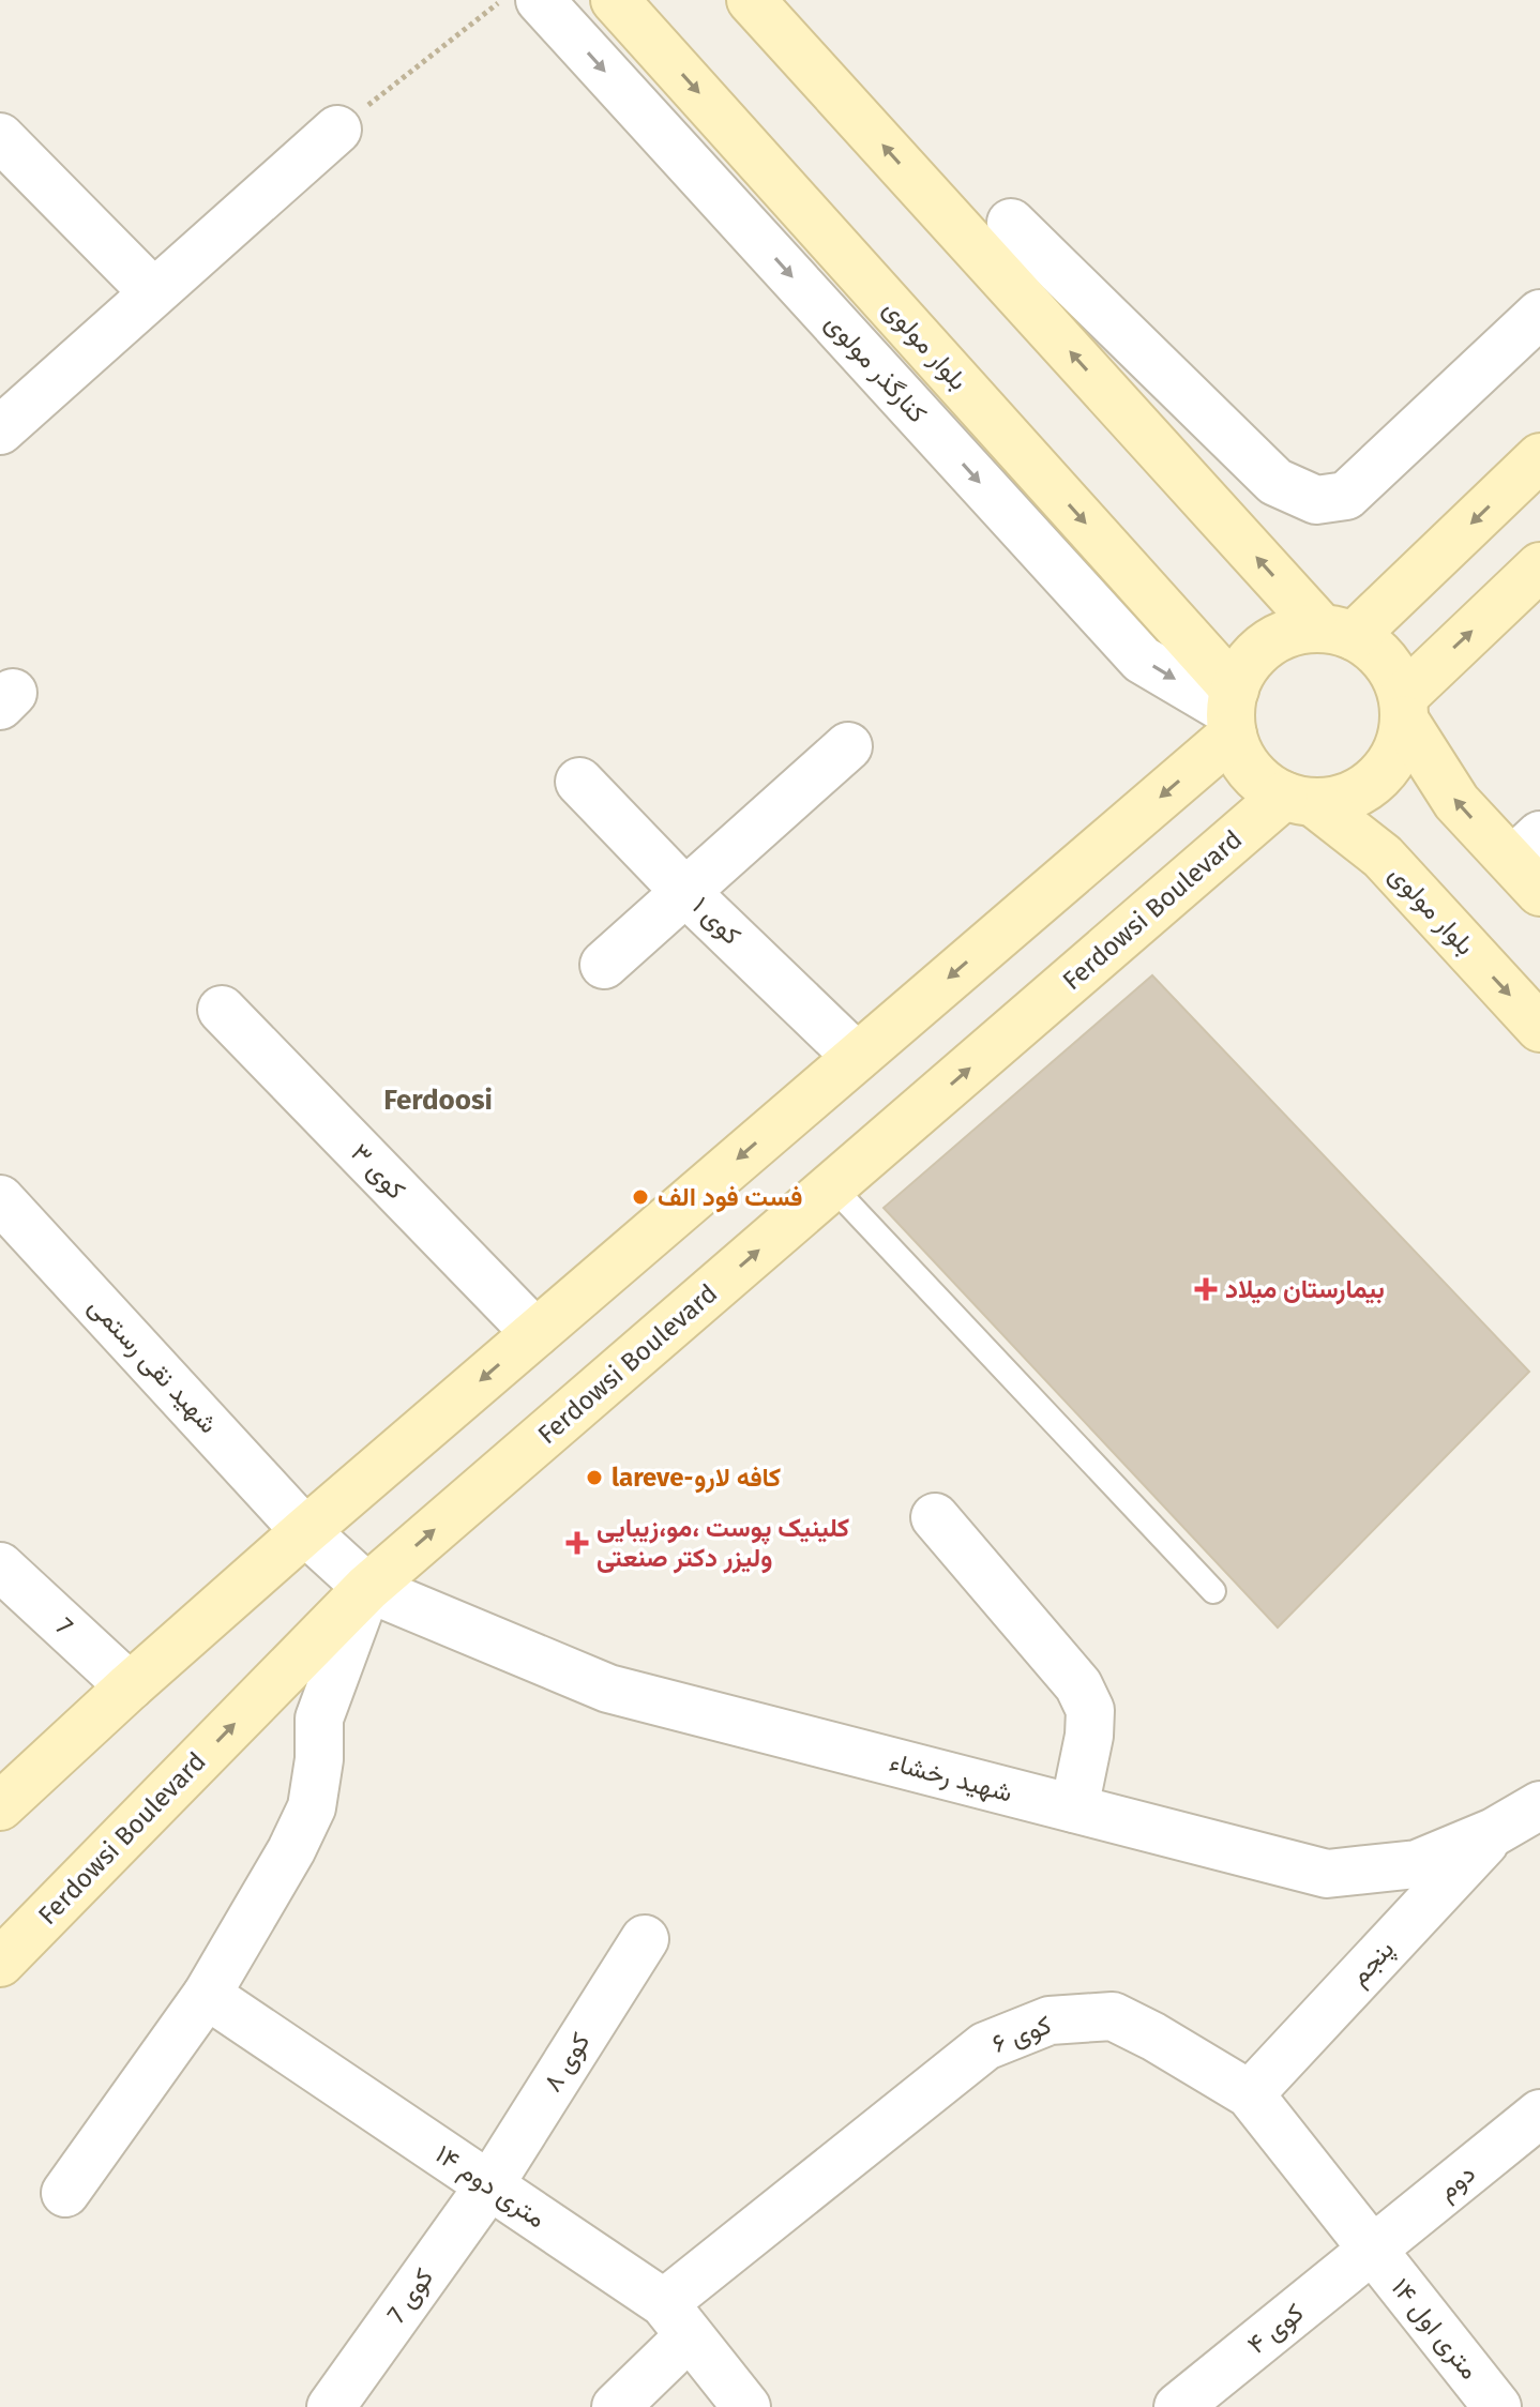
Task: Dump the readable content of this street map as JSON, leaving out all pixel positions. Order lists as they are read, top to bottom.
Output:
{
  "streets": {
    "main road": ["بلوار مولوی", "Ferdowsi Boulevard"],
    "street": [
      "کنارگذر مولوی",
      "کوی ۱",
      "کوی ۳",
      "شهید نقی رستمی",
      "7",
      "شهید رخشاء",
      "پنجم",
      "کوی ۶",
      "کوی ۸",
      "دوم",
      "۱۴ متری دوم",
      "کوی 7",
      "کوی ۴",
      "۱۴ متری اول"
    ]
  },
  "crossings": [
    ["بلوار مولوی", "کنارگذر مولوی"],
    ["بلوار مولوی", "Ferdowsi Boulevard"],
    ["کنارگذر مولوی", "Ferdowsi Boulevard"],
    ["Ferdowsi Boulevard", "شهید نقی رستمی"],
    ["Ferdowsi Boulevard", "شهید رخشاء"],
    ["شهید نقی رستمی", "شهید رخشاء"],
    ["شهید رخشاء", "پنجم"],
    ["پنجم", "کوی ۶"],
    ["کوی ۶", "دوم"],
    ["کوی ۶", "۱۴ متری دوم"],
    ["کوی ۶", "کوی ۴"],
    ["کوی ۶", "۱۴ متری اول"],
    ["کوی ۸", "۱۴ متری دوم"],
    ["کوی ۸", "کوی 7"],
    ["دوم", "کوی ۴"],
    ["دوم", "۱۴ متری اول"],
    ["۱۴ متری دوم", "کوی 7"],
    ["کوی ۴", "۱۴ متری اول"]
  ],
  "one_way": ["کنارگذر مولوی"],
  "districts": ["Ferdoosi"],
  "places": {
    "other": ["فست فود الف", "lareve-کافه لارو"],
    "health": ["بیمارستان میلاد", "کلینیک پوست ،مو،زیبایی ولیزر دکتر صنعتی"]
  }
}
